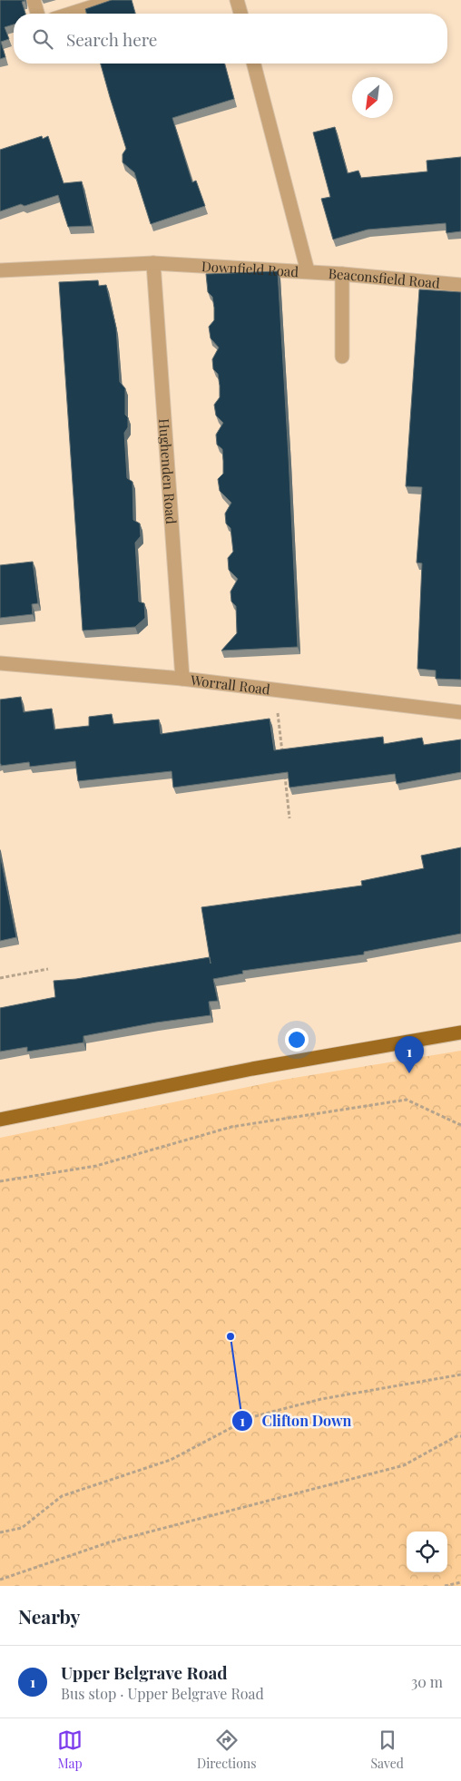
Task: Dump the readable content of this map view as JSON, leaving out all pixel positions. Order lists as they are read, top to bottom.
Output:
{
  "streets": {
    "street": [
      "Downfield Road",
      "Beaconsfield Road",
      "Hughenden Road",
      "Worrall Road"
    ]
  },
  "crossings": [
    ["Downfield Road", "Beaconsfield Road"],
    ["Downfield Road", "Hughenden Road"],
    ["Hughenden Road", "Worrall Road"]
  ],
  "places": ["Clifton Down"],
  "north": "bottom left",
  "page": {
    "search": "Search here",
    "pins": "1",
    "heading": "Nearby",
    "list": [
      {
        "mark": "1",
        "name": "Upper Belgrave Road",
        "note": "Bus stop · Upper Belgrave Road",
        "value": "30 m"
      }
    ],
    "nav": ["Map", "Directions", "Saved"]
  }
}
